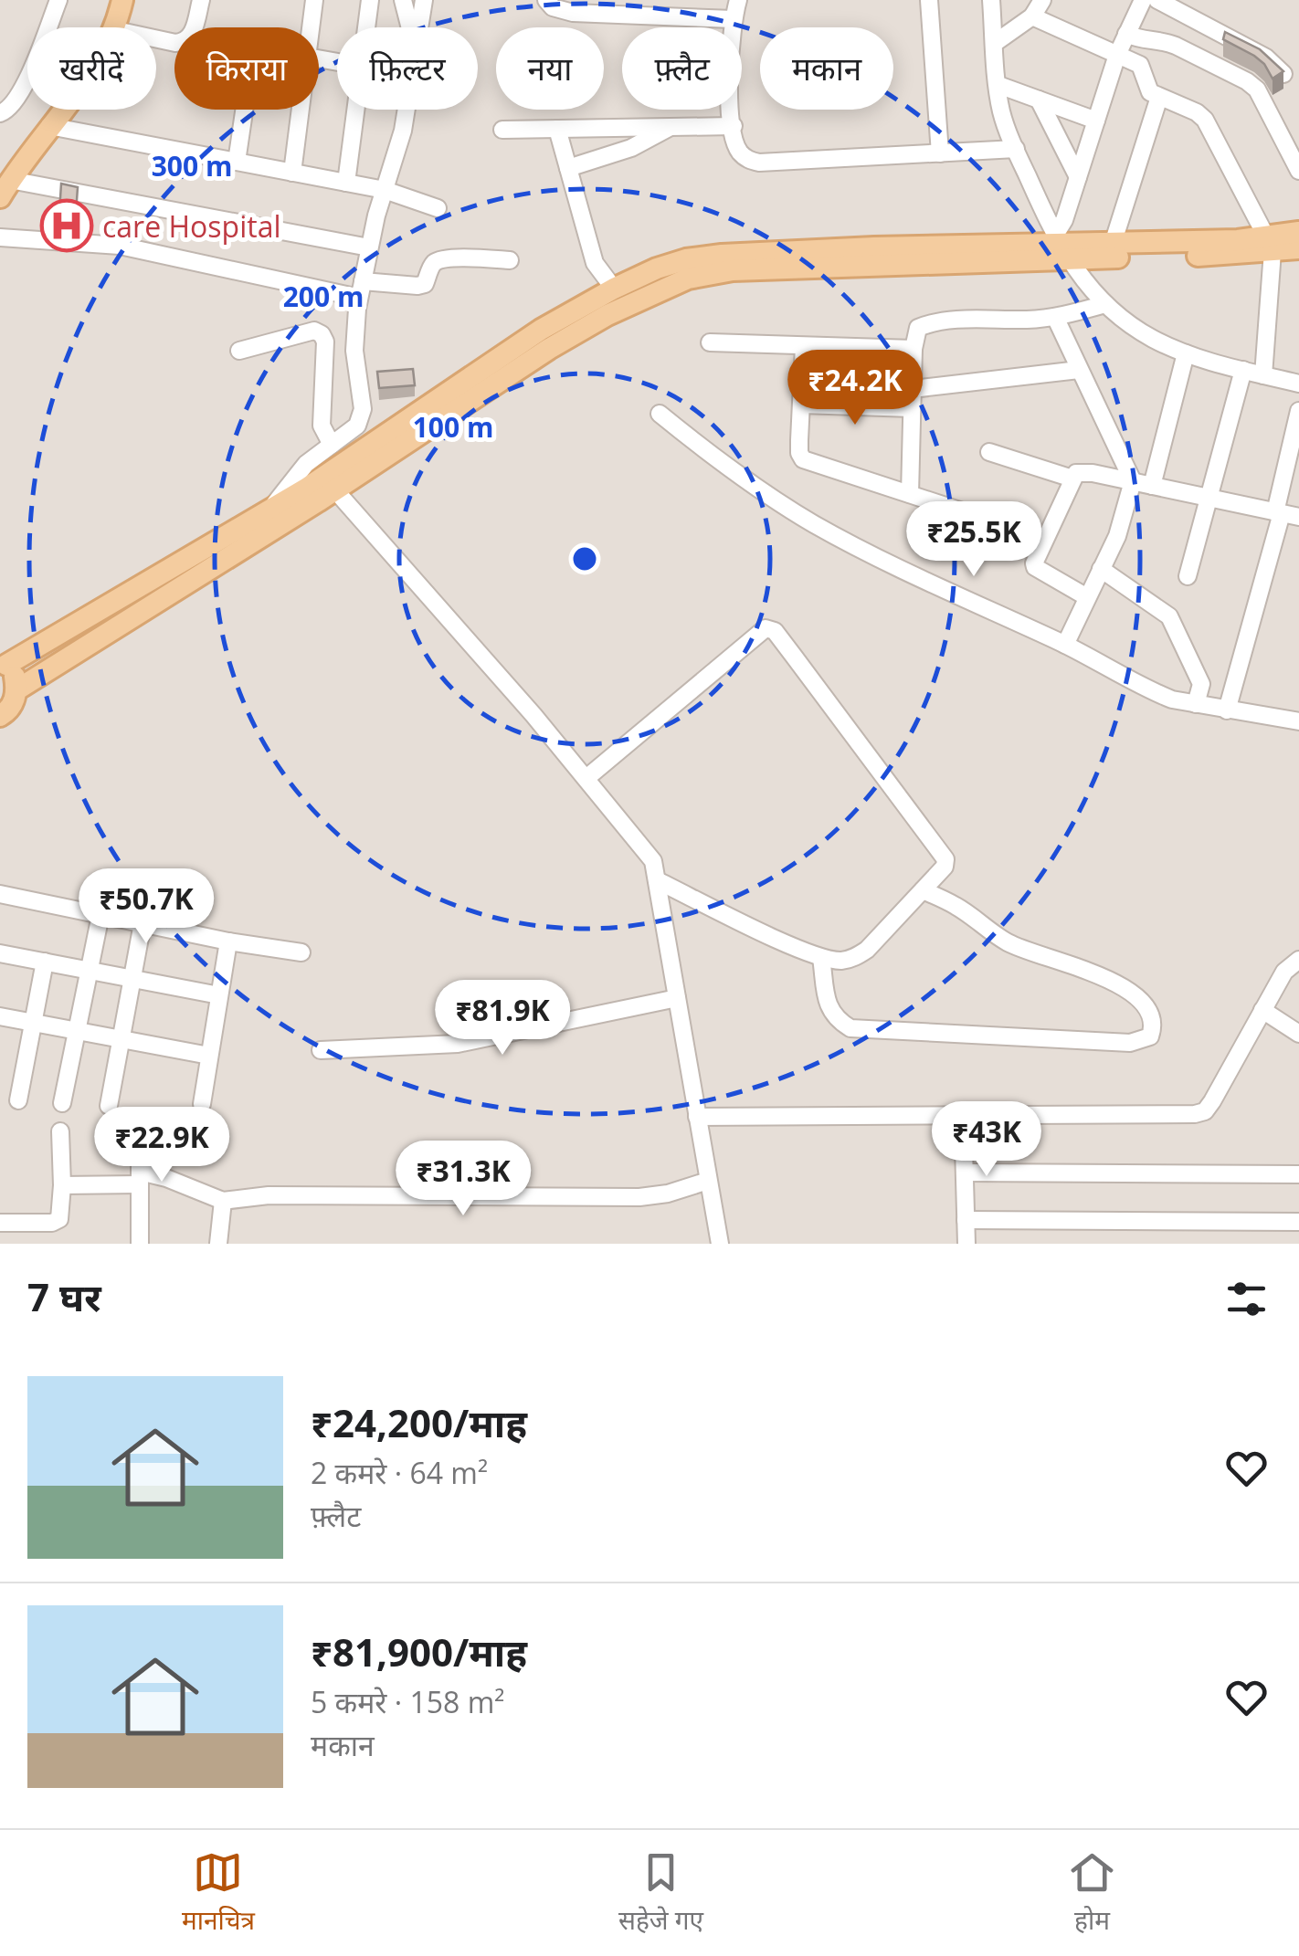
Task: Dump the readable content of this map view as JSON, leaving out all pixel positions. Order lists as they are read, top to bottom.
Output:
{
  "places": {
    "hospital": ["care Hospital"]
  },
  "page": {
    "chip": [
      "खरीदें",
      "किराया",
      "फ़िल्टर",
      "नया",
      "फ़्लैट",
      "मकान"
    ],
    "price": [
      "₹24.2K",
      "₹25.5K",
      "₹50.7K",
      "₹81.9K",
      "₹43K",
      "₹22.9K",
      "₹31.3K"
    ],
    "heading": "7 घर",
    "list": [
      {
        "name": "₹24,200/माह",
        "note": "2 कमरे · 64 m² · फ़्लैट"
      },
      {
        "name": "₹81,900/माह",
        "note": "5 कमरे · 158 m² · मकान"
      }
    ],
    "tabs": ["मानचित्र", "सहेजे गए", "होम"]
  },
  "rings": ["300 m", "200 m", "100 m"]
}
